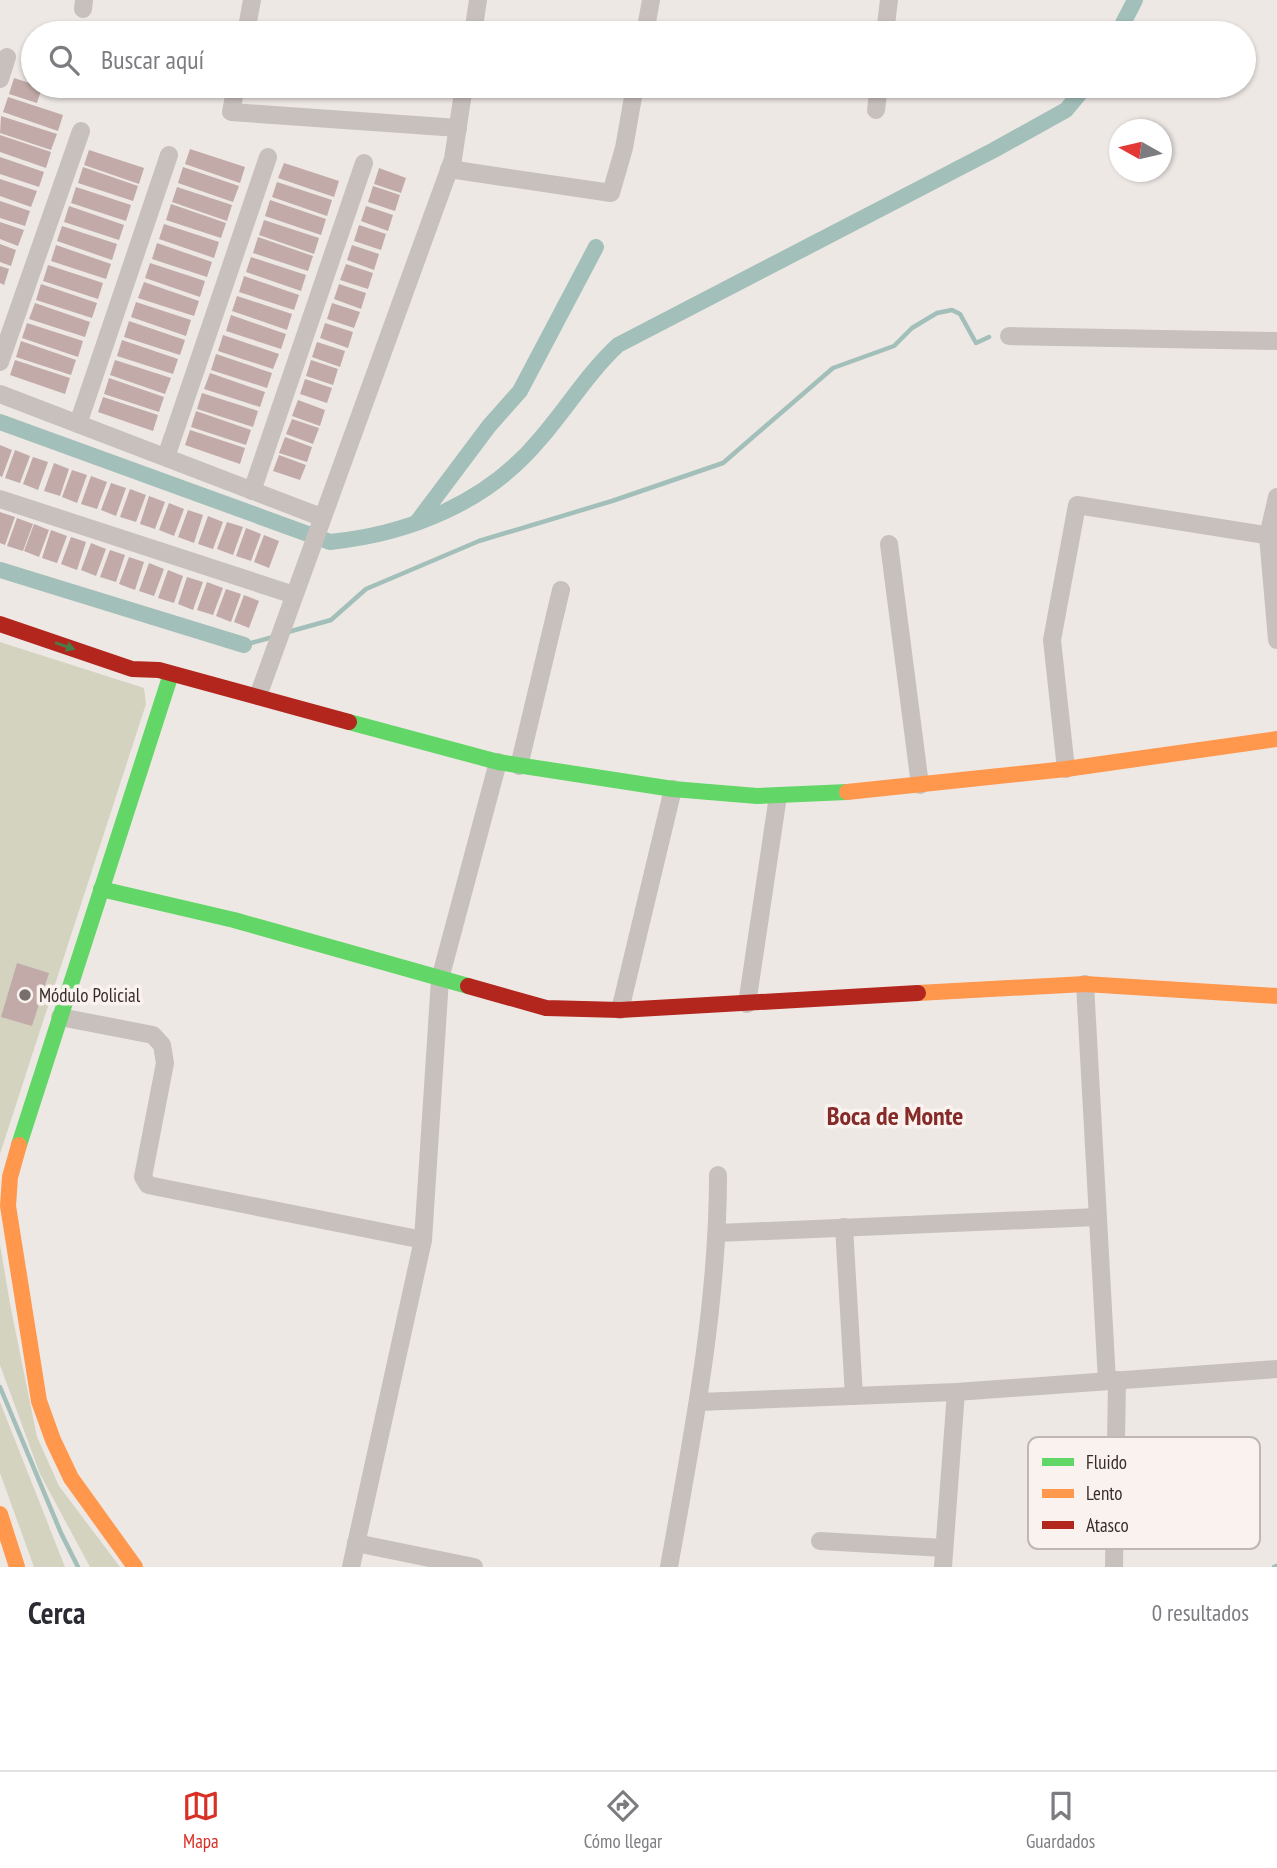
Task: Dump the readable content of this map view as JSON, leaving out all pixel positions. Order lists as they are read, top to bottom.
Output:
{
  "districts": ["Boca de Monte"],
  "places": ["Módulo Policial"],
  "legend": ["Fluido", "Lento", "Atasco"],
  "north": "left",
  "page": {
    "search": "Buscar aquí",
    "heading": ["Cerca", "0 resultados"],
    "nav": ["Mapa", "Cómo llegar", "Guardados"]
  }
}
